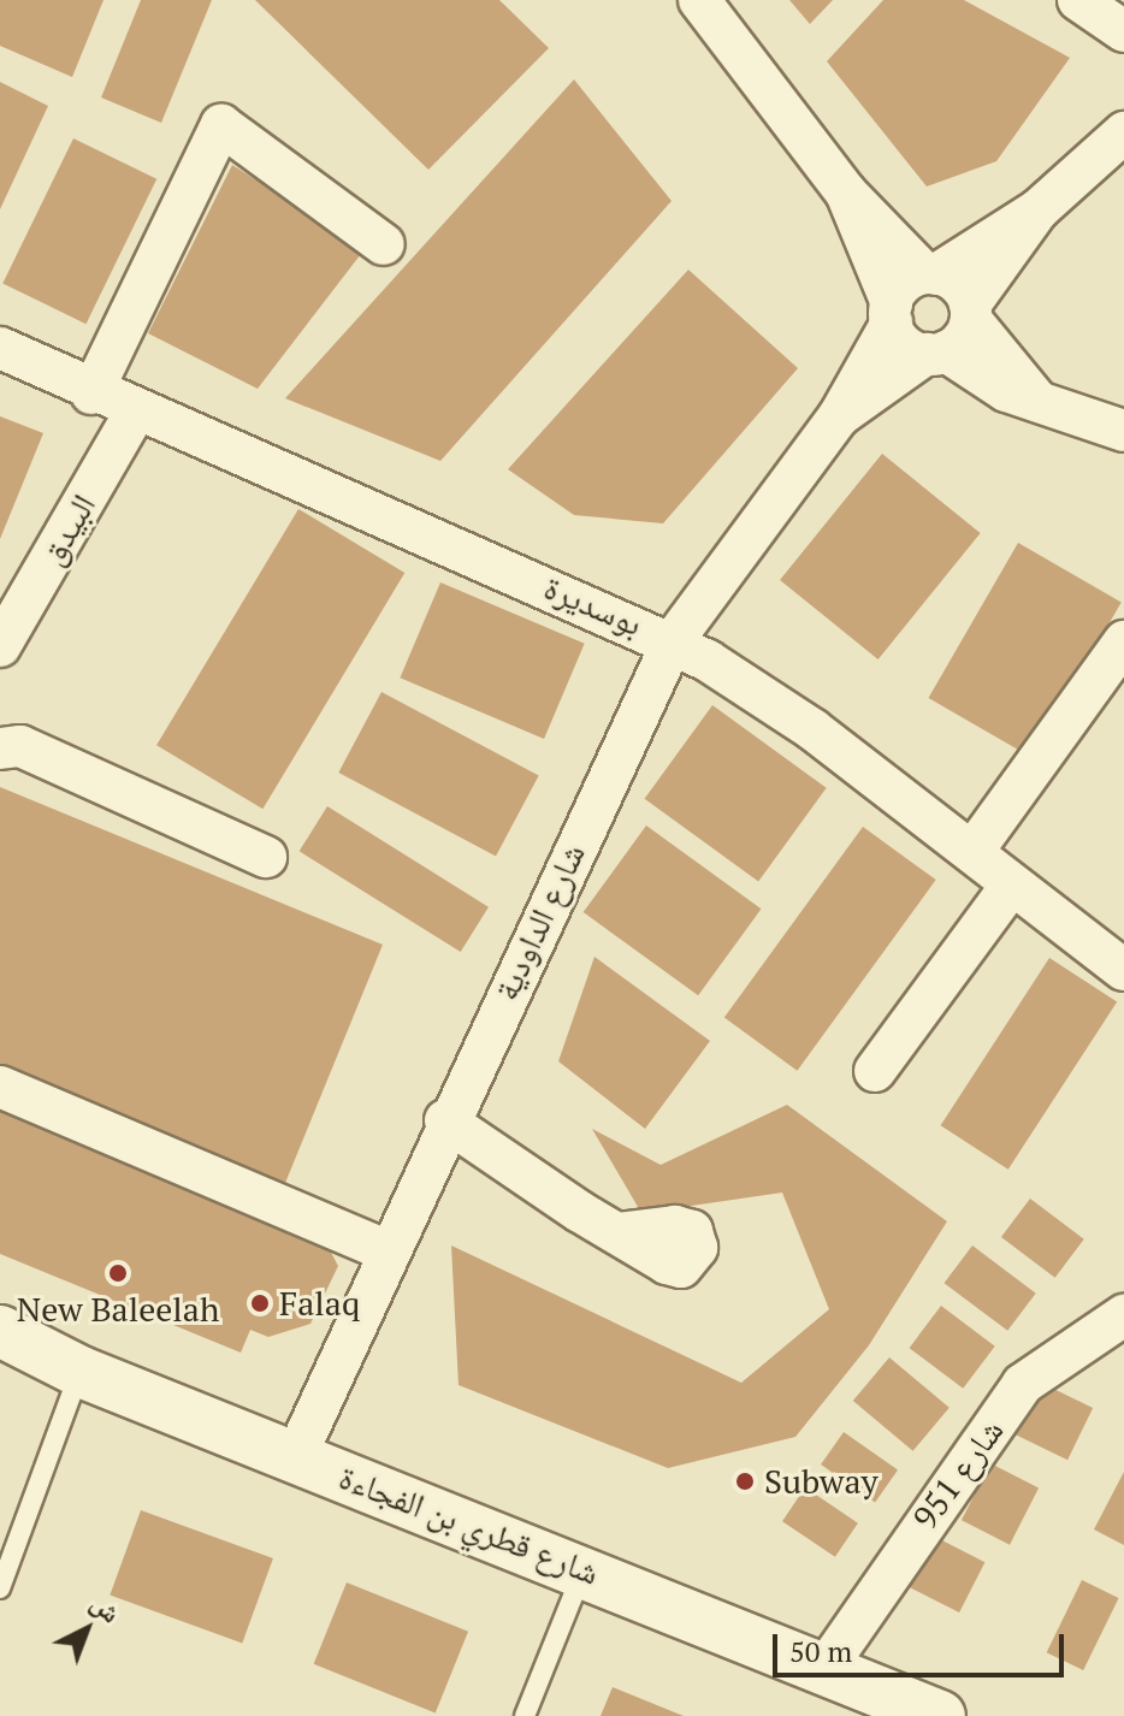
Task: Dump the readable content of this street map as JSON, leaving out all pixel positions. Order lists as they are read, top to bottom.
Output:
{
  "streets": {
    "street": [
      "البيدق",
      "بوسديرة",
      "شارع الداودية",
      "شارع 951",
      "شارع قطري بن الفجاءة"
    ]
  },
  "crossings": [
    ["البيدق", "بوسديرة"],
    ["بوسديرة", "شارع الداودية"],
    ["شارع الداودية", "شارع قطري بن الفجاءة"],
    ["شارع 951", "شارع قطري بن الفجاءة"]
  ],
  "places": ["New Baleelah", "Falaq", "Subway"],
  "scale_bar": "50 m",
  "north": "top right"
}
